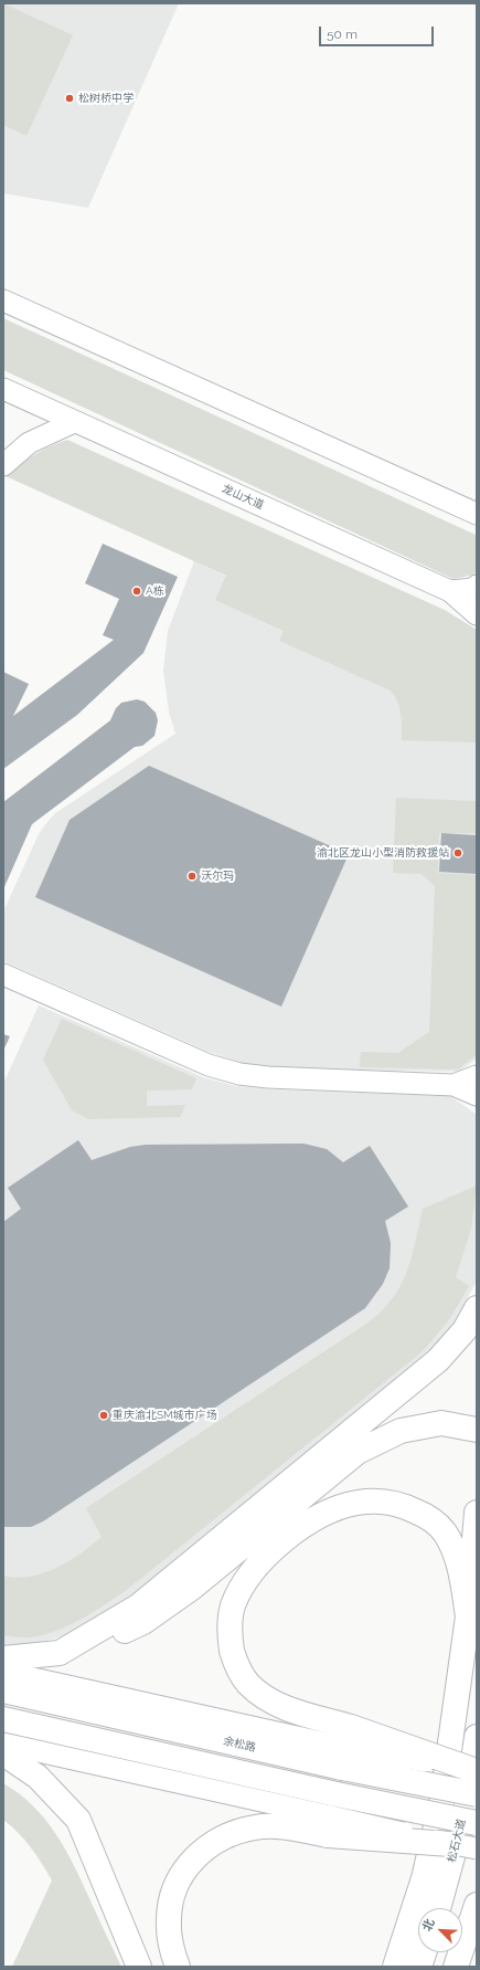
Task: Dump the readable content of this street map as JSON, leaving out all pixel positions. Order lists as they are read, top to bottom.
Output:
{
  "streets": {
    "highway": ["余松路", "松石大道"],
    "main road": ["龙山大道"]
  },
  "places": [
    "松树桥中学",
    "A栋",
    "渝北区龙山小型消防救援站",
    "沃尔玛",
    "重庆渝北SM城市广场"
  ],
  "scale_bar": "50 m",
  "north": "top left"
}
